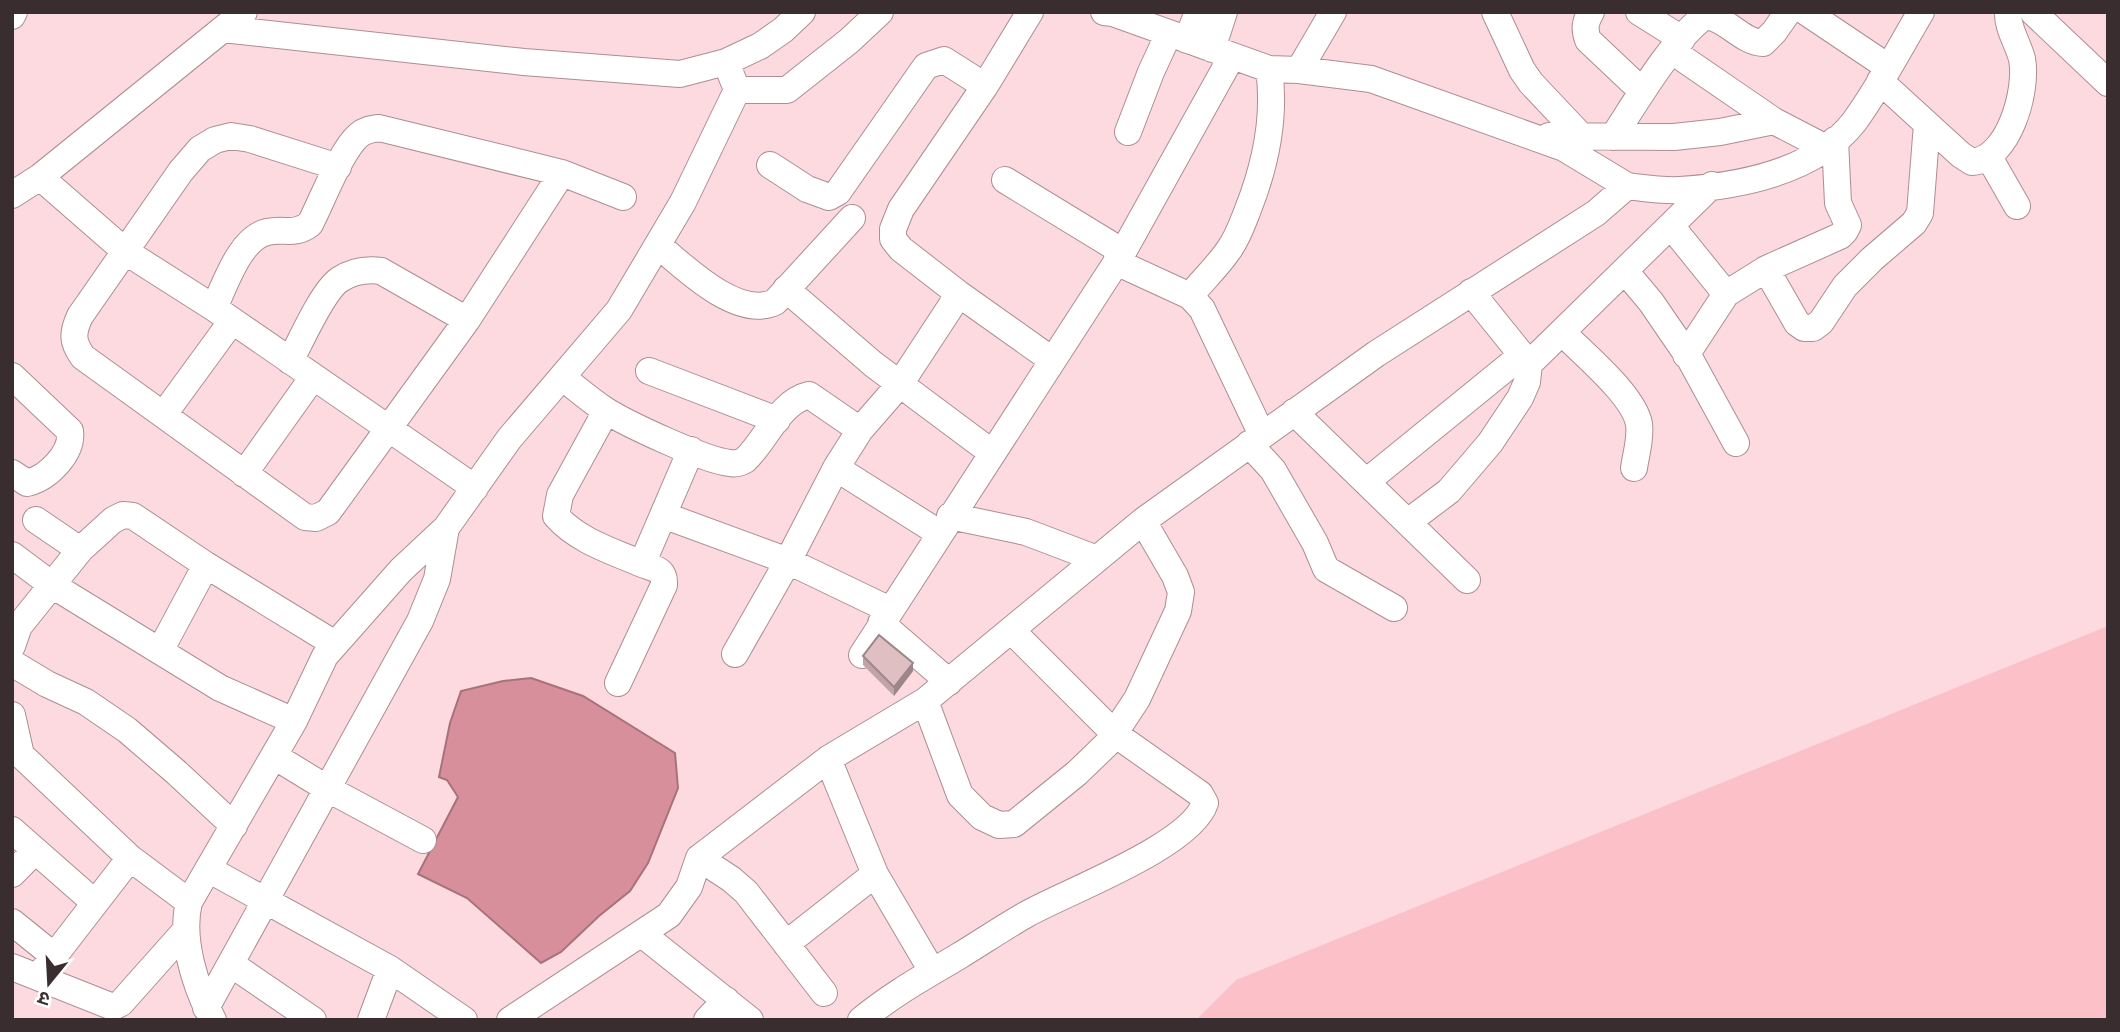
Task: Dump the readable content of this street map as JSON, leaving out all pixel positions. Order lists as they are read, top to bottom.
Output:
{
  "north": "bottom"
}
